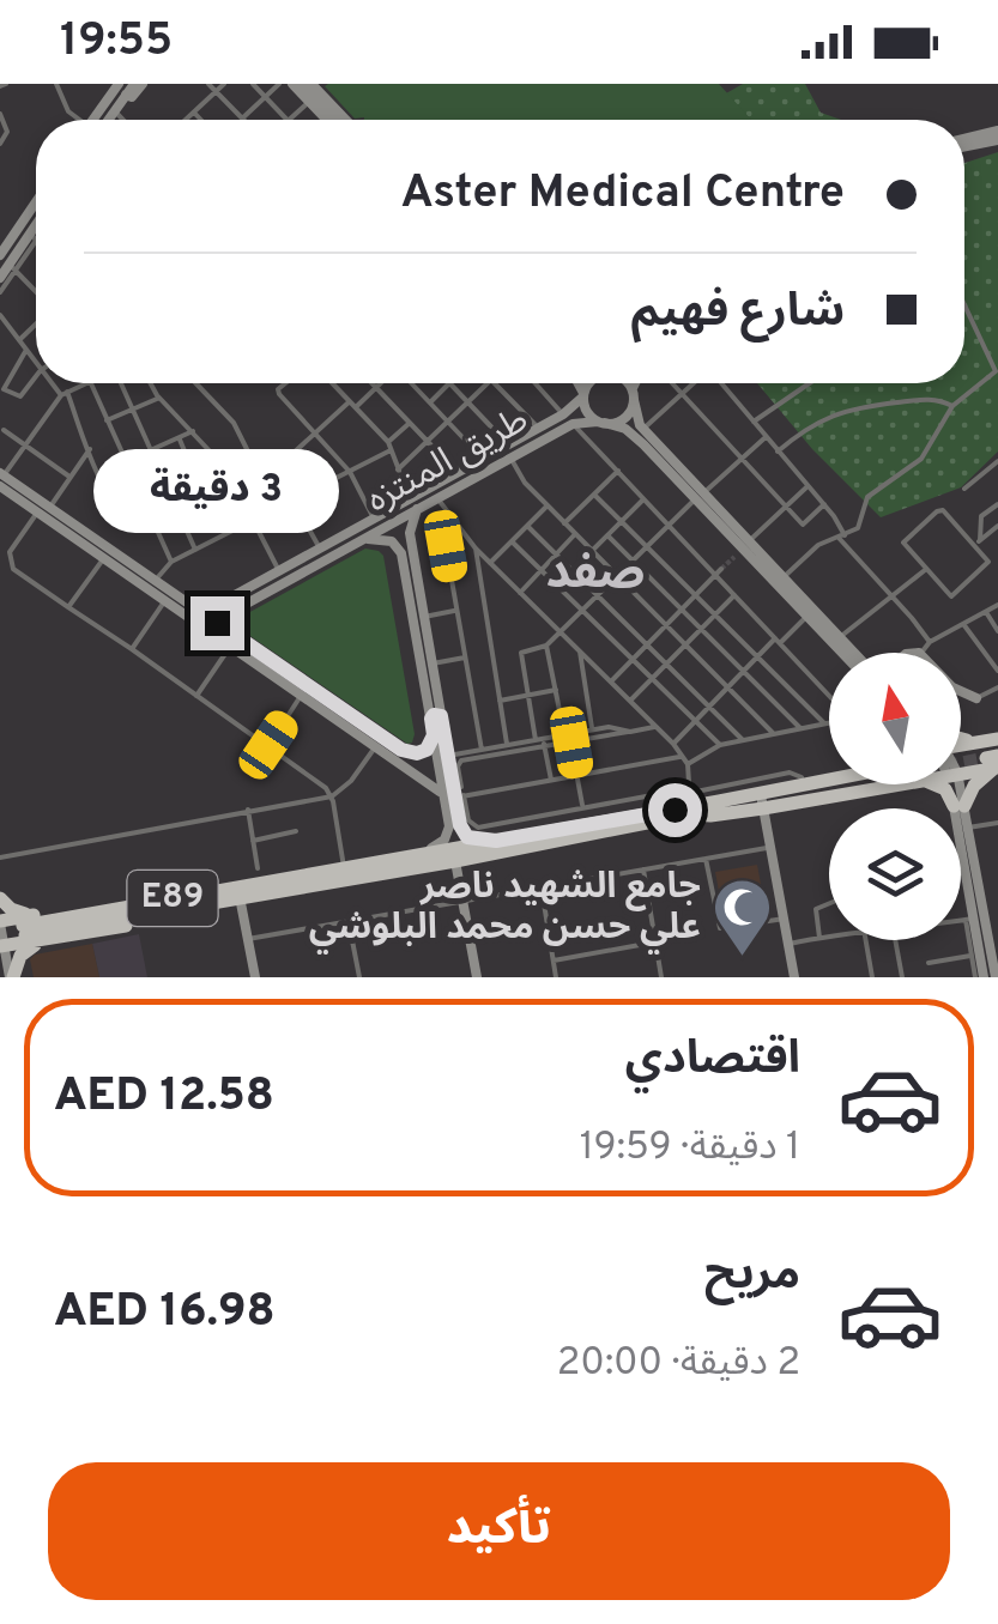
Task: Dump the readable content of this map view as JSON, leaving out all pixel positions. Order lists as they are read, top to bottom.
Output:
{
  "streets": {
    "highway": ["E89"],
    "street": ["طريق المنتزه"]
  },
  "districts": ["صفد"],
  "places": {
    "mosque": ["جامع الشهيد ناصر علي حسن محمد البلوشي"]
  },
  "north": "top",
  "page": {
    "status": "19:55",
    "banner": ["Aster Medical Centre", "شارع فهيم"],
    "bubble": "3 دقيقة",
    "list": [
      {
        "name": "اقتصادي",
        "note": "1 دقيقة · 19:59",
        "value": "AED 12.58"
      },
      {
        "name": "مريح",
        "note": "2 دقيقة · 20:00",
        "value": "AED 16.98"
      }
    ],
    "buttons": "تأكيد"
  }
}
